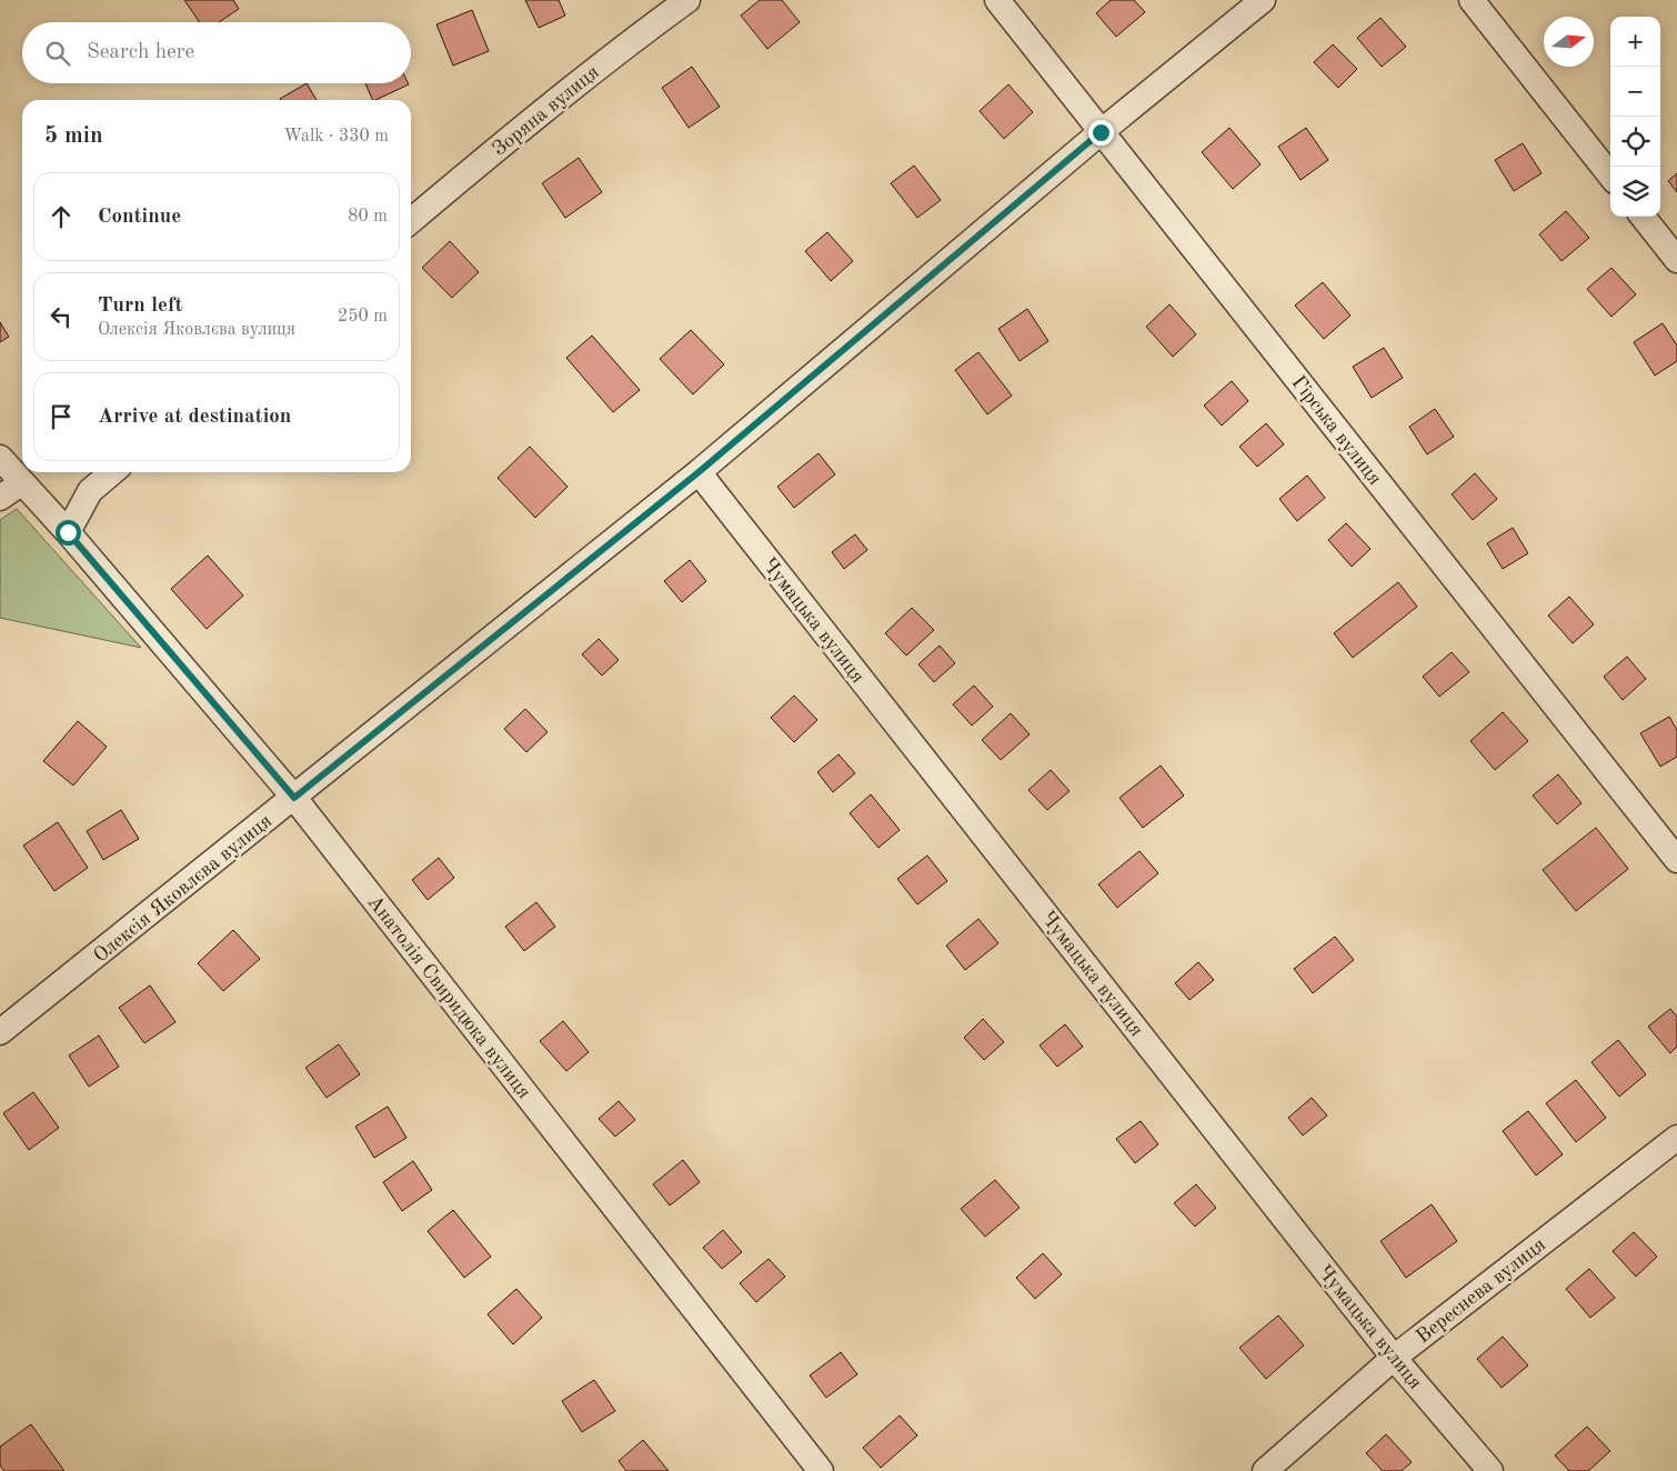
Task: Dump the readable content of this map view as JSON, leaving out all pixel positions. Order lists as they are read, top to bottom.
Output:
{
  "streets": {
    "street": [
      "Зоряна вулиця",
      "Гірська вулиця",
      "Чумацька вулиця",
      "Олексія Яковлєва вулиця",
      "Анатолія Свиридюка вулиця",
      "Вереснева вулиця"
    ]
  },
  "crossings": [
    ["Гірська вулиця", "Олексія Яковлєва вулиця"],
    ["Чумацька вулиця", "Олексія Яковлєва вулиця"],
    ["Чумацька вулиця", "Вереснева вулиця"],
    ["Олексія Яковлєва вулиця", "Анатолія Свиридюка вулиця"]
  ],
  "north": "right",
  "page": {
    "map_buttons": ["+", "−"],
    "search": "Search here",
    "heading": ["5 min", "Walk · 330 m"],
    "list": [
      ["Continue", "80 m"],
      ["Turn left", "Олексія Яковлєва вулиця", "250 m"],
      "Arrive at destination"
    ]
  }
}
